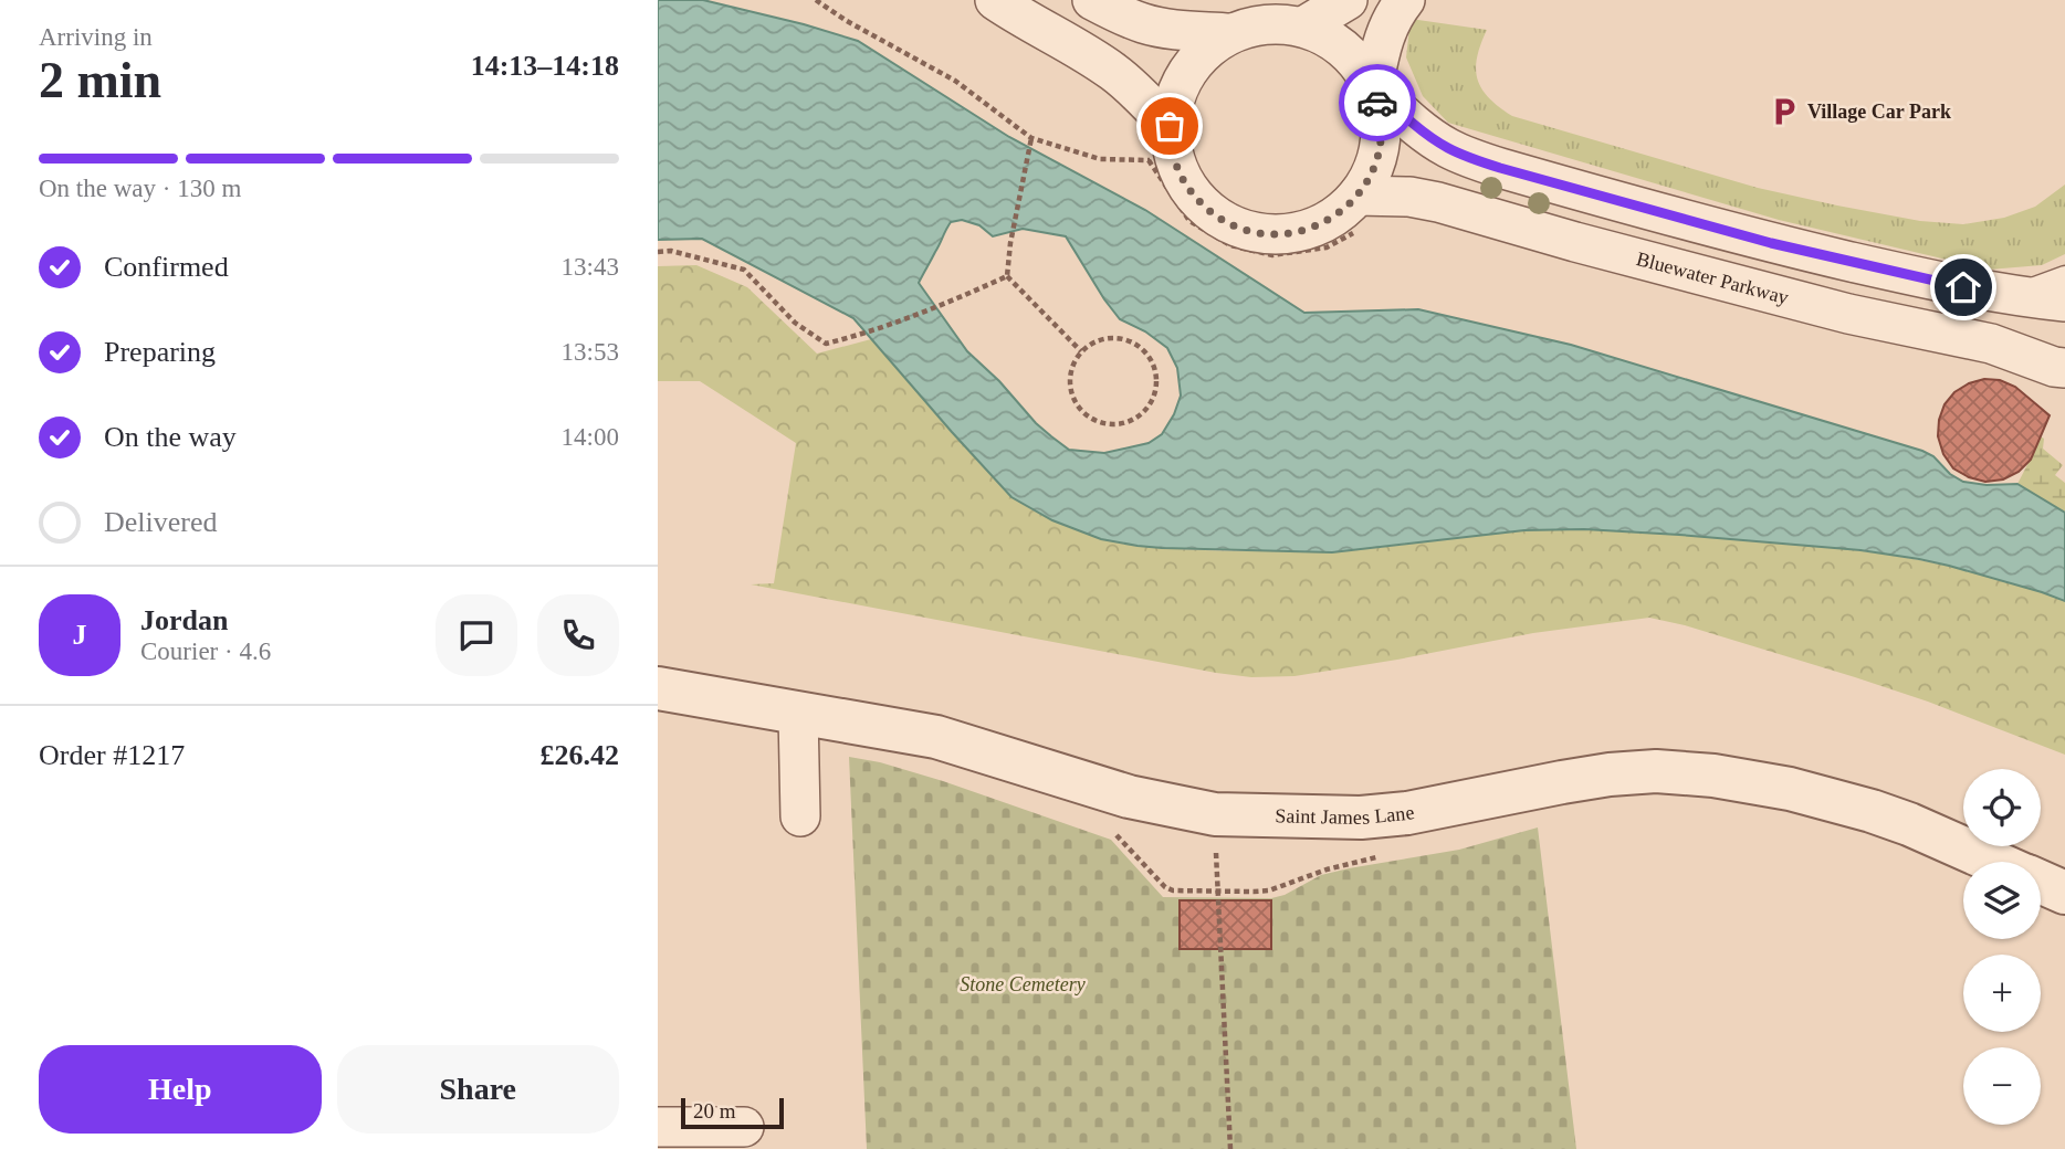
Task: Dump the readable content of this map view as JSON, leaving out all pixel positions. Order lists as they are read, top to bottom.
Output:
{
  "streets": {
    "street": ["Bluewater Parkway", "Saint James Lane"]
  },
  "parks": ["Stone Cemetery"],
  "places": {
    "parking": ["Village Car Park"]
  },
  "scale_bar": "20 m",
  "page": {
    "heading": ["2 min", "Arriving in", "14:13–14:18"],
    "panel": [
      "Jordan",
      "Courier · 4.6",
      "Order #1217",
      "£26.42"
    ],
    "bar": "On the way · 130 m",
    "list": [
      ["Confirmed", "13:43"],
      ["Preparing", "13:53"],
      ["On the way", "14:00"],
      "Delivered"
    ],
    "round": "J",
    "map_buttons": ["+", "−"],
    "buttons": ["Help", "Share"],
    "scale": "20 m"
  }
}
